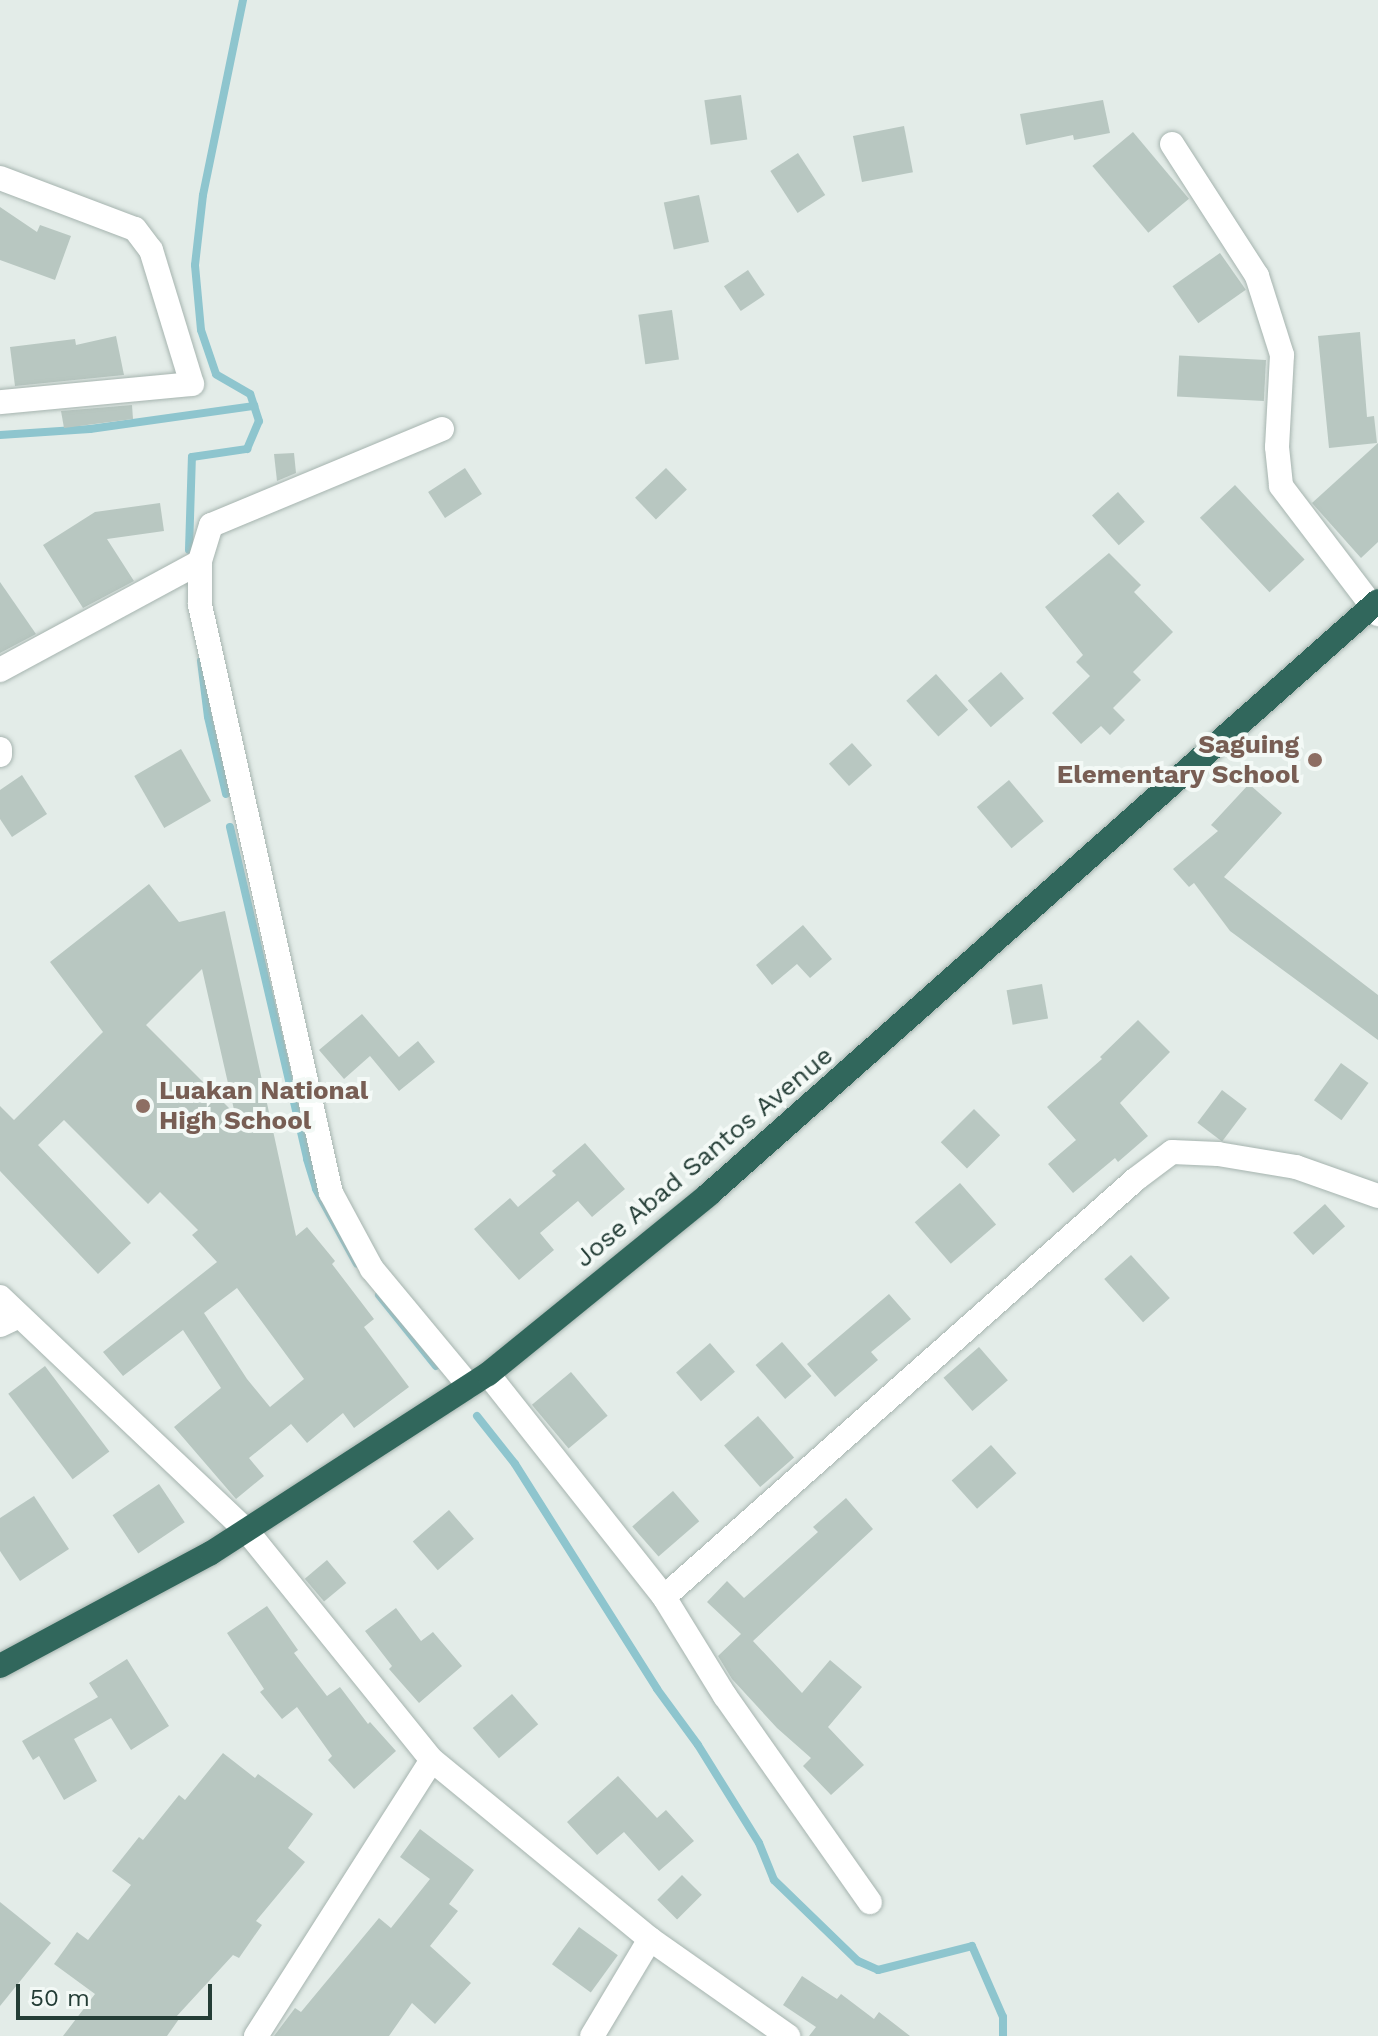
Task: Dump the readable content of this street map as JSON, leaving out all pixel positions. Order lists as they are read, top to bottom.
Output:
{
  "streets": {
    "highway": ["Jose Abad Santos Avenue"]
  },
  "places": ["Saguing Elementary School", "Luakan National High School"],
  "scale_bar": "50 m"
}
